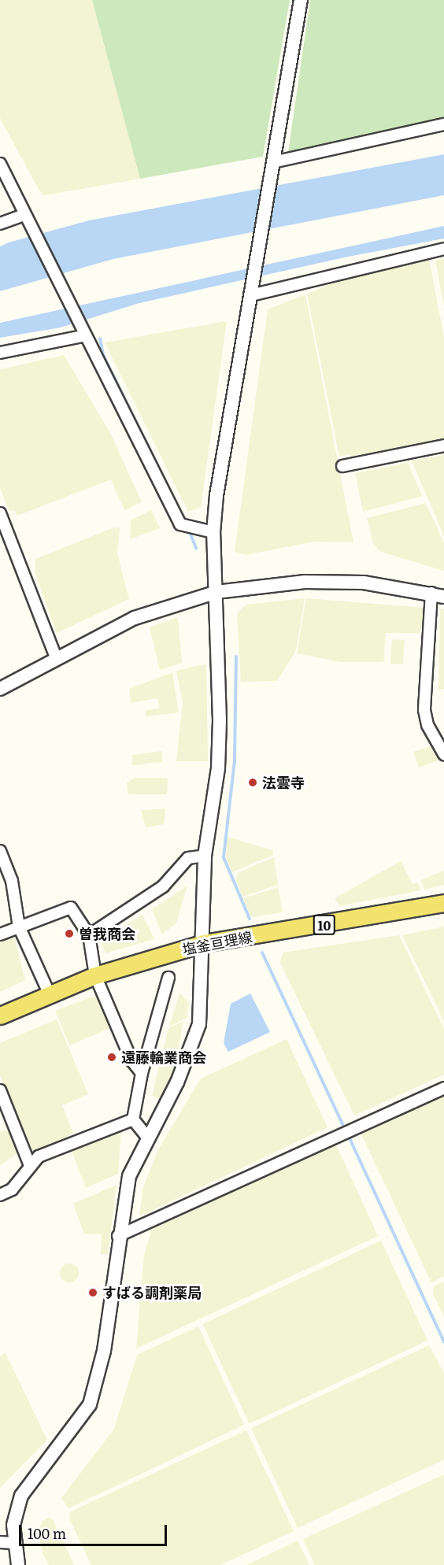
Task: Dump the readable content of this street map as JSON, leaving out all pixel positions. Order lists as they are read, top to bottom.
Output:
{
  "streets": {
    "main road": ["10", "塩釜亘理線"]
  },
  "places": [
    "法雲寺",
    "曽我商会",
    "遠藤輪業商会",
    "すばる調剤薬局"
  ],
  "scale_bar": "100 m"
}
